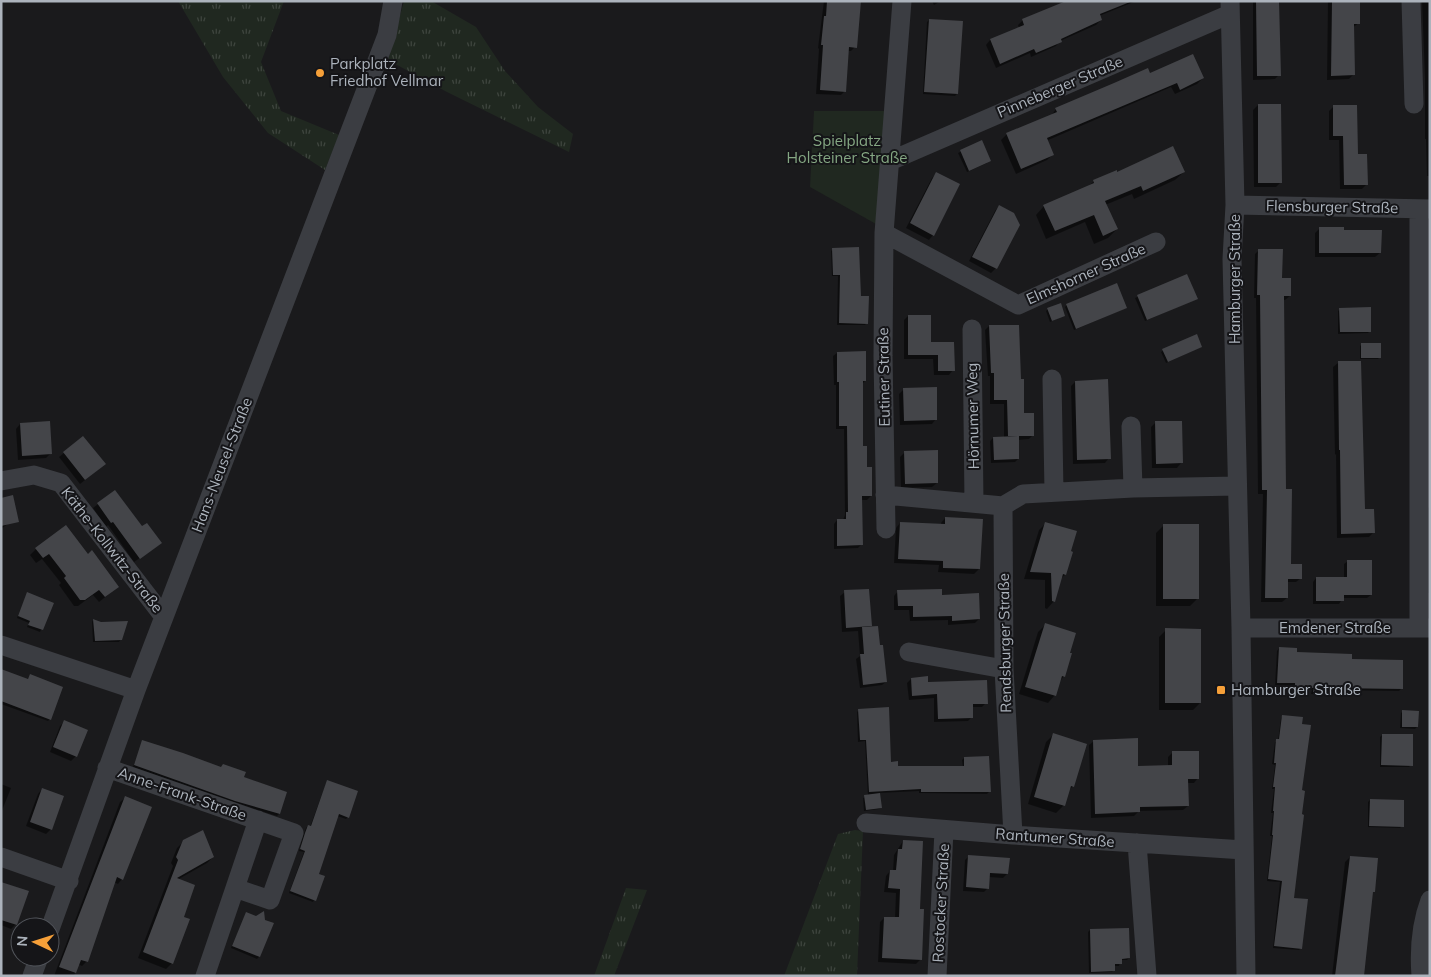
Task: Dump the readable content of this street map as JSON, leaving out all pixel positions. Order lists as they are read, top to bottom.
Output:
{
  "streets": {
    "street": [
      "Pinneberger Straße",
      "Flensburger Straße",
      "Elmshorner Straße",
      "Hamburger Straße",
      "Eutiner Straße",
      "Hörnumer Weg",
      "Hans-Neusel-Straße",
      "Käthe-Kollwitz-Straße",
      "Emdener Straße",
      "Rendsburger Straße",
      "Anne-Frank-Straße",
      "Rantumer Straße",
      "Rostocker Straße"
    ]
  },
  "crossings": [
    ["Pinneberger Straße", "Hamburger Straße"],
    ["Pinneberger Straße", "Eutiner Straße"],
    ["Flensburger Straße", "Hamburger Straße"],
    ["Elmshorner Straße", "Eutiner Straße"],
    ["Hamburger Straße", "Emdener Straße"],
    ["Hamburger Straße", "Rantumer Straße"],
    ["Hans-Neusel-Straße", "Käthe-Kollwitz-Straße"],
    ["Hans-Neusel-Straße", "Anne-Frank-Straße"],
    ["Rendsburger Straße", "Rantumer Straße"],
    ["Rantumer Straße", "Rostocker Straße"]
  ],
  "parks": ["Spielplatz Holsteiner Straße"],
  "places": {
    "other": ["Parkplatz Friedhof Vellmar"],
    "transit": ["Hamburger Straße"]
  },
  "north": "left"
}
